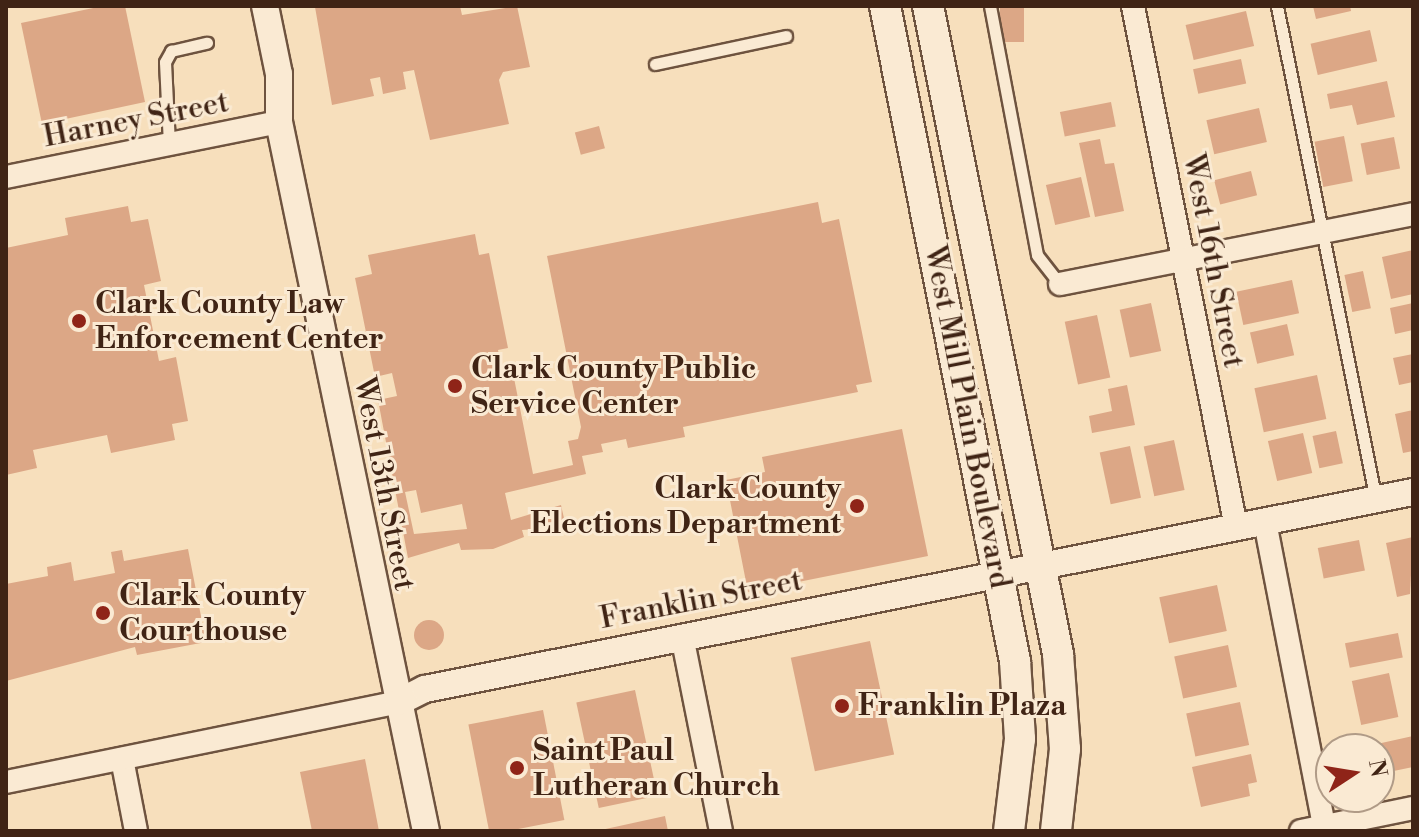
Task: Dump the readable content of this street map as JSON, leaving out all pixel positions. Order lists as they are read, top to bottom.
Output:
{
  "streets": {
    "main road": ["West Mill Plain Boulevard"],
    "street": [
      "Harney Street",
      "West 16th Street",
      "West 13th Street",
      "Franklin Street"
    ]
  },
  "crossings": [
    ["Harney Street", "West 13th Street"],
    ["West 16th Street", "Franklin Street"],
    ["West Mill Plain Boulevard", "Franklin Street"],
    ["West 13th Street", "Franklin Street"]
  ],
  "places": [
    "Clark County Law Enforcement Center",
    "Clark County Public Service Center",
    "Clark County Elections Department",
    "Clark County Courthouse",
    "Franklin Plaza",
    "Saint Paul Lutheran Church"
  ],
  "north": "right"
}
